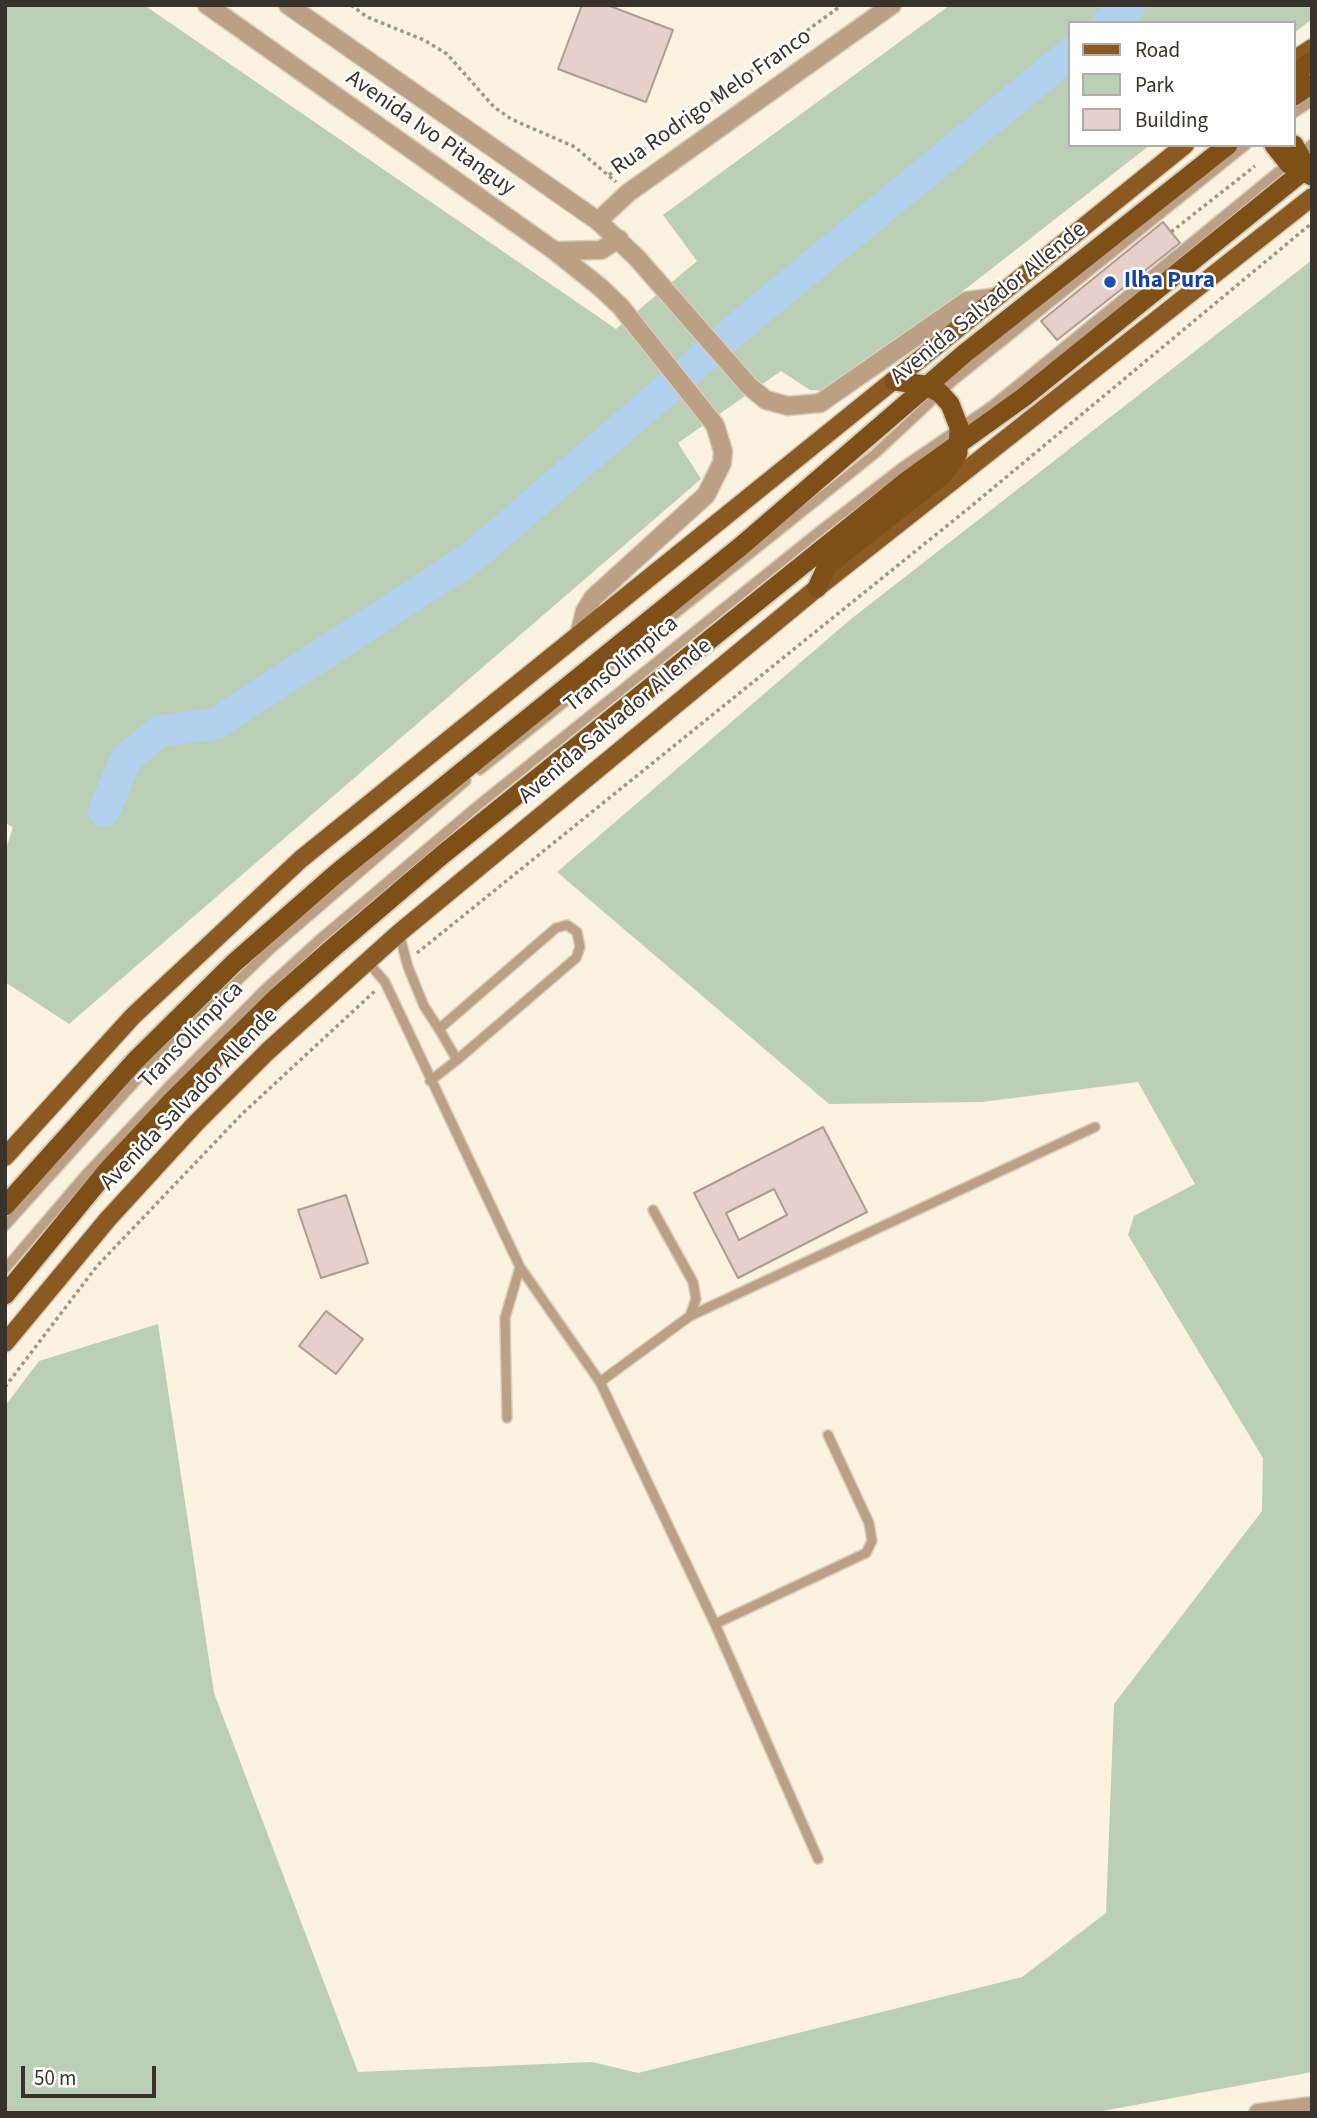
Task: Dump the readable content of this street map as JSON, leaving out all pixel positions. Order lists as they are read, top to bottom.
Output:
{
  "streets": {
    "highway": ["Avenida Salvador Allende"],
    "street": ["Rua Rodrigo Melo Franco", "Avenida Ivo Pitanguy"],
    "lane": ["TransOlímpica"]
  },
  "crossings": [
    ["Rua Rodrigo Melo Franco", "Avenida Ivo Pitanguy"],
    ["Avenida Ivo Pitanguy", "Avenida Salvador Allende"],
    ["Avenida Salvador Allende", "TransOlímpica"]
  ],
  "places": ["Ilha Pura"],
  "legend": ["Road", "Park", "Building"],
  "scale_bar": "50 m"
}
